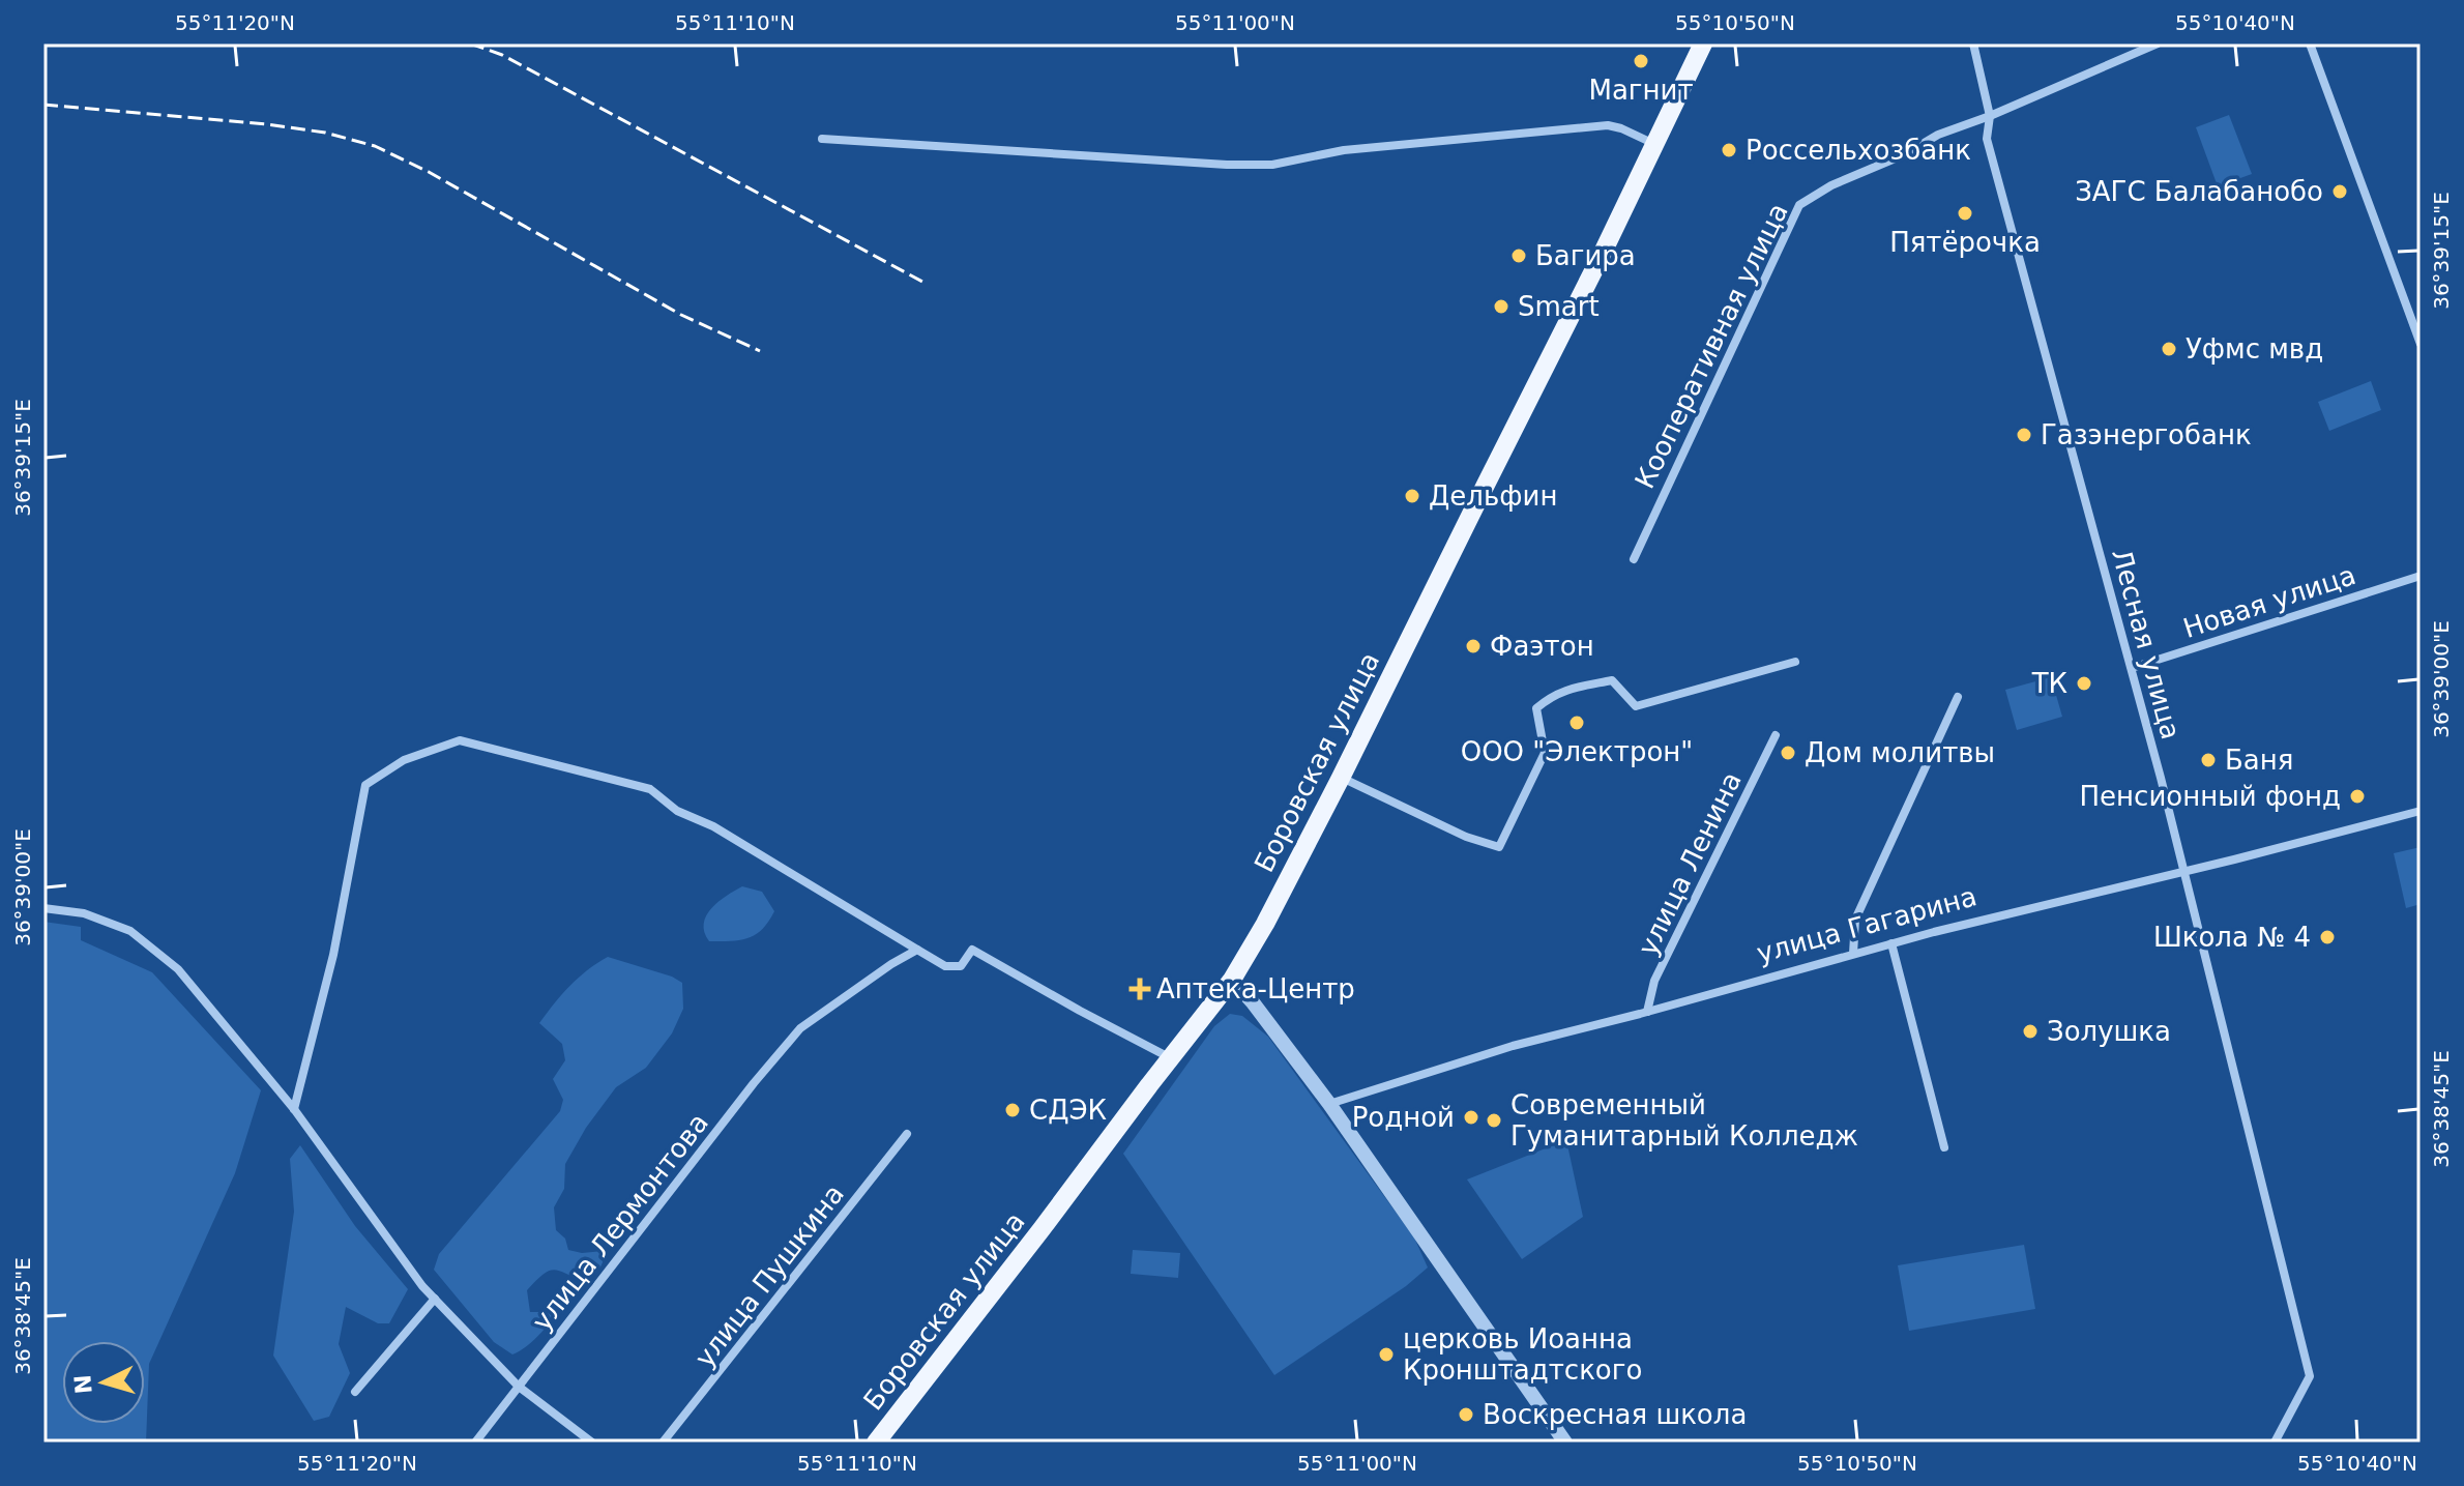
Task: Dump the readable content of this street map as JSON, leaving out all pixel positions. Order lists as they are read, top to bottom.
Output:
{
  "streets": {
    "main road": ["Боровская улица"],
    "street": [
      "Кооперативная улица",
      "Новая улица",
      "Лесная улица",
      "улица Ленина",
      "улица Гагарина",
      "улица Лермонтова",
      "улица Пушкина"
    ]
  },
  "crossings": [
    ["Кооперативная улица", "Лесная улица"],
    ["Новая улица", "Лесная улица"],
    ["Лесная улица", "улица Гагарина"],
    ["улица Ленина", "улица Гагарина"]
  ],
  "places": {
    "other": [
      "Магнит",
      "Россельхозбанк",
      "ЗАГС Балабанобо",
      "Пятёрочка",
      "Багира",
      "Smart",
      "Уфмс мвд",
      "Газэнергобанк",
      "Дельфин",
      "Фаэтон",
      "ТК",
      "ООО \"Электрон\"",
      "Дом молитвы",
      "Баня",
      "Пенсионный фонд",
      "Школа № 4",
      "Золушка",
      "СДЭК",
      "Родной",
      "Современный Гуманитарный Колледж",
      "церковь Иоанна Кронштадтского",
      "Воскресная школа"
    ],
    "health": ["Аптека-Центр"]
  },
  "north": "left",
  "coordinates": [
    "55°11'20\"N",
    "55°11'10\"N",
    "55°11'00\"N",
    "55°10'50\"N",
    "55°10'40\"N",
    "36°39'15\"E",
    "36°39'00\"E",
    "36°38'45\"E"
  ]
}
